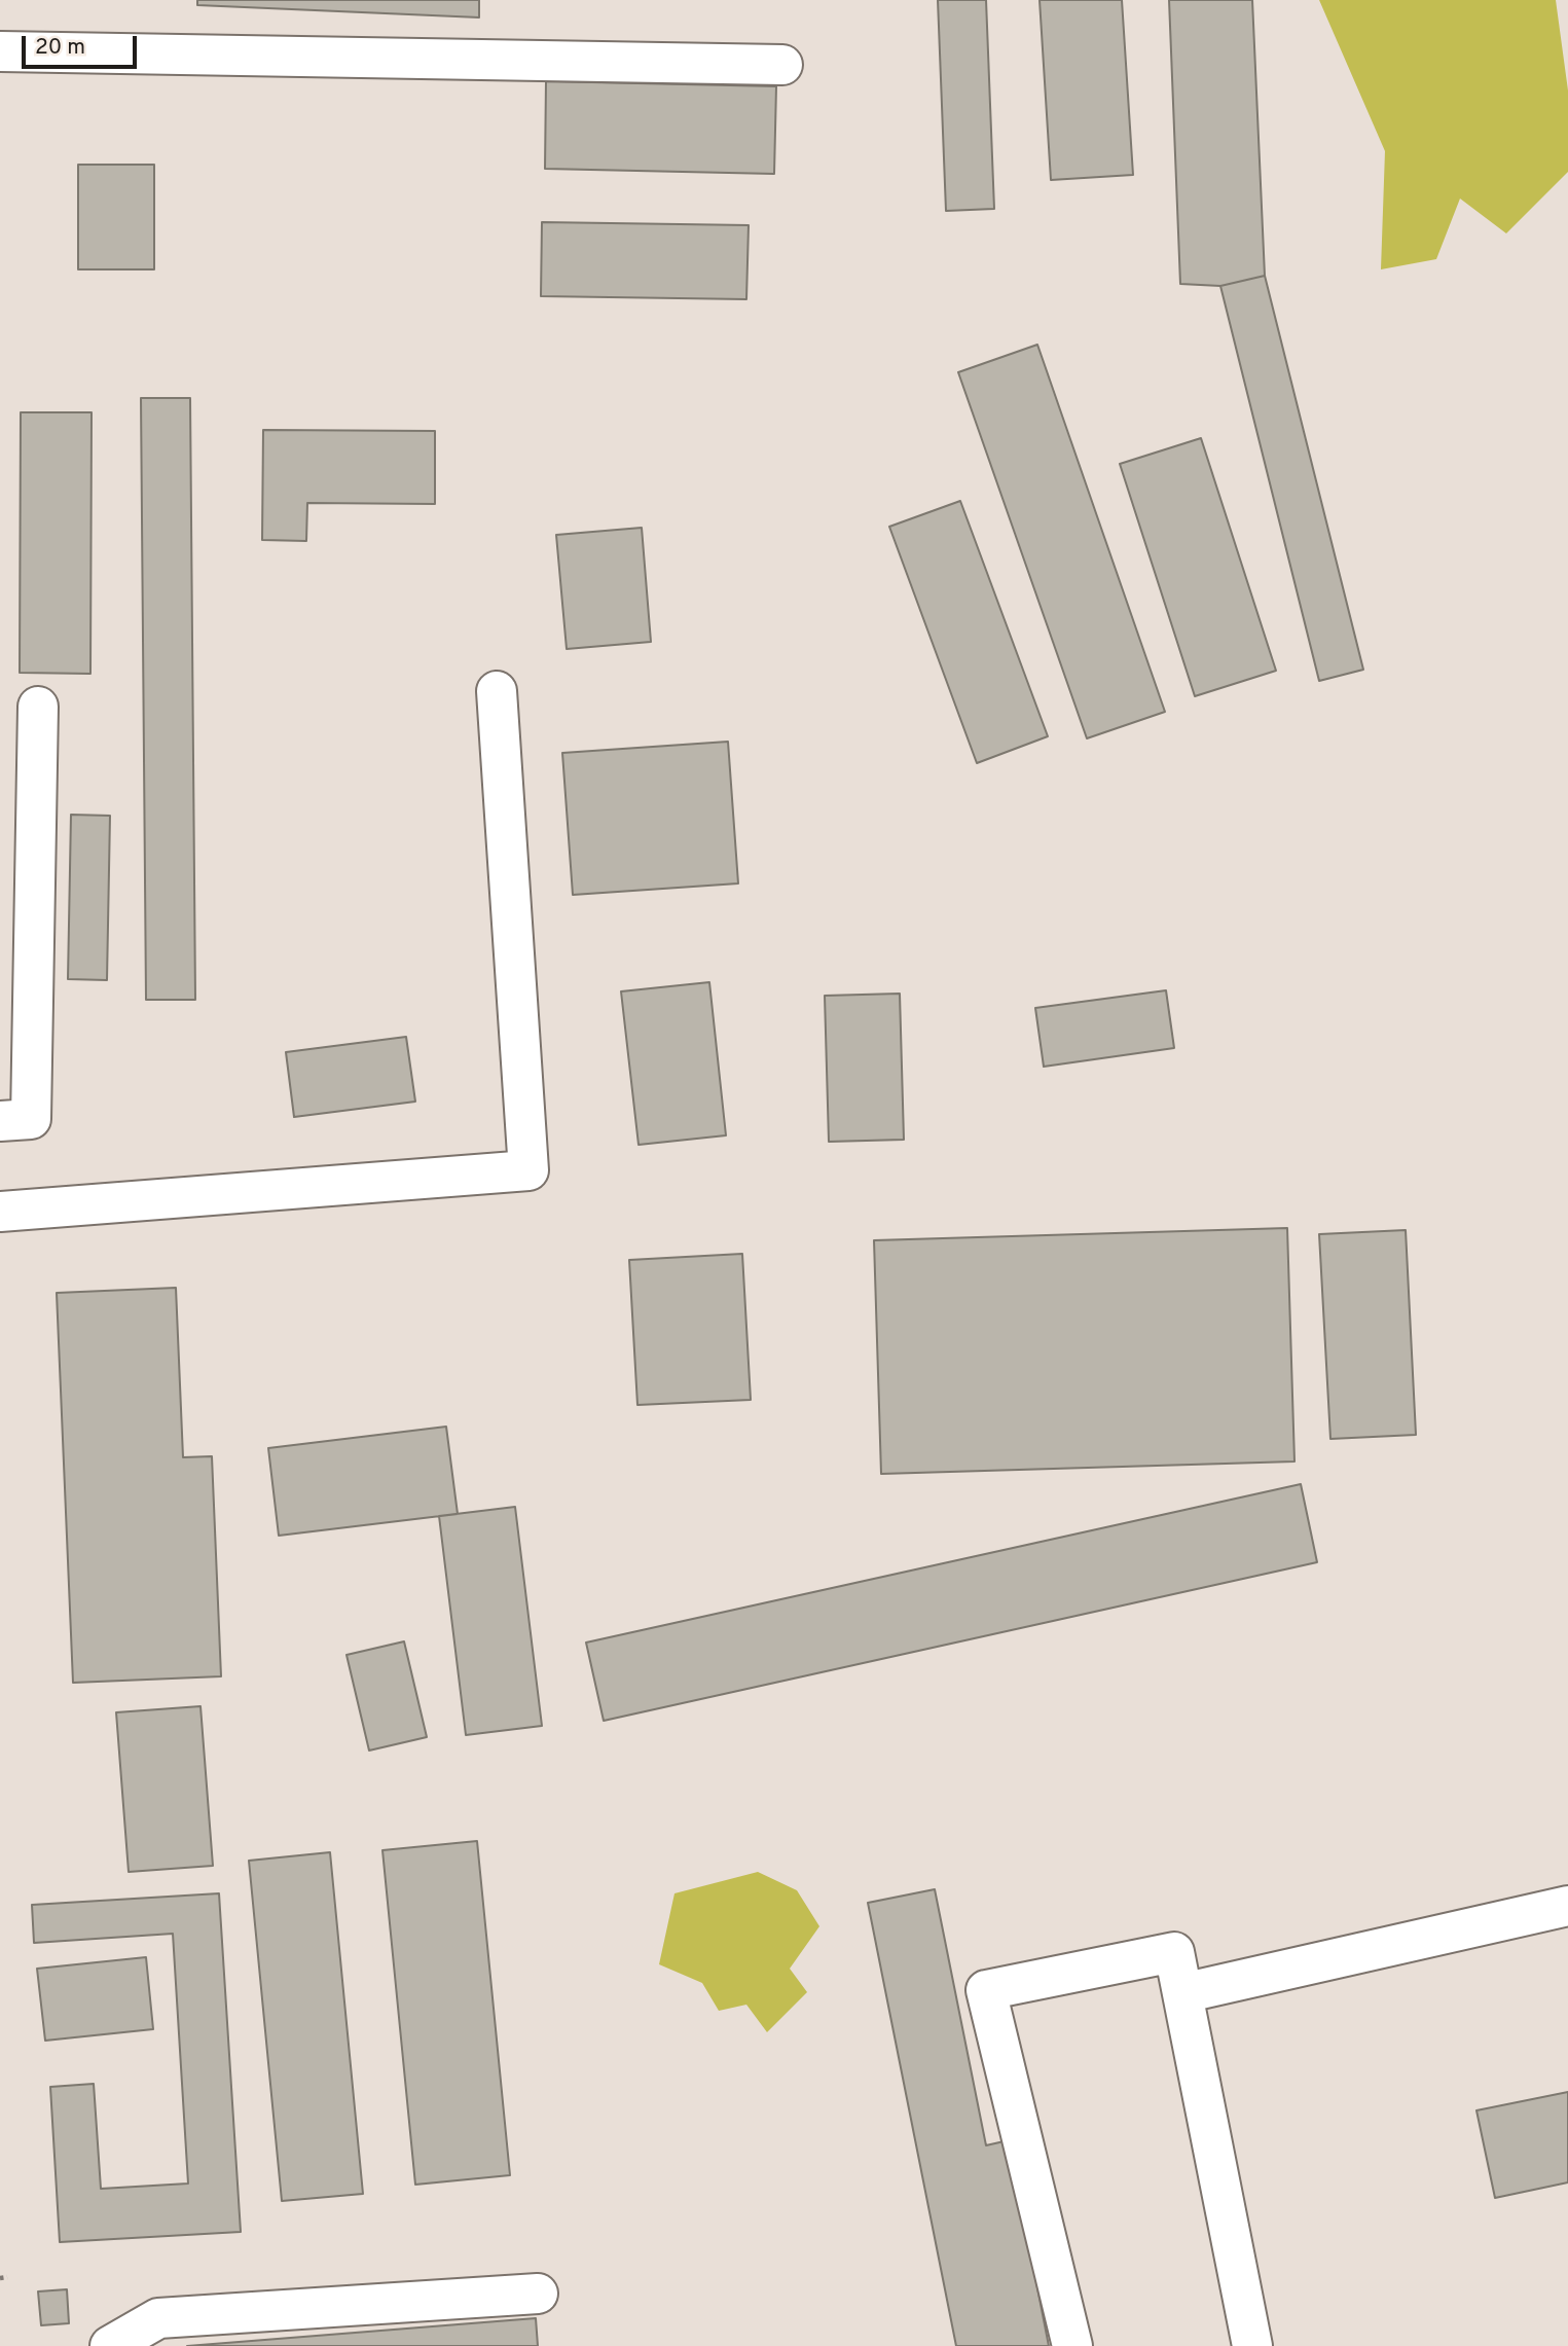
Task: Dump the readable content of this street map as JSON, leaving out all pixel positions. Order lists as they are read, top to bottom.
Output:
{
  "scale_bar": "20 m"
}
